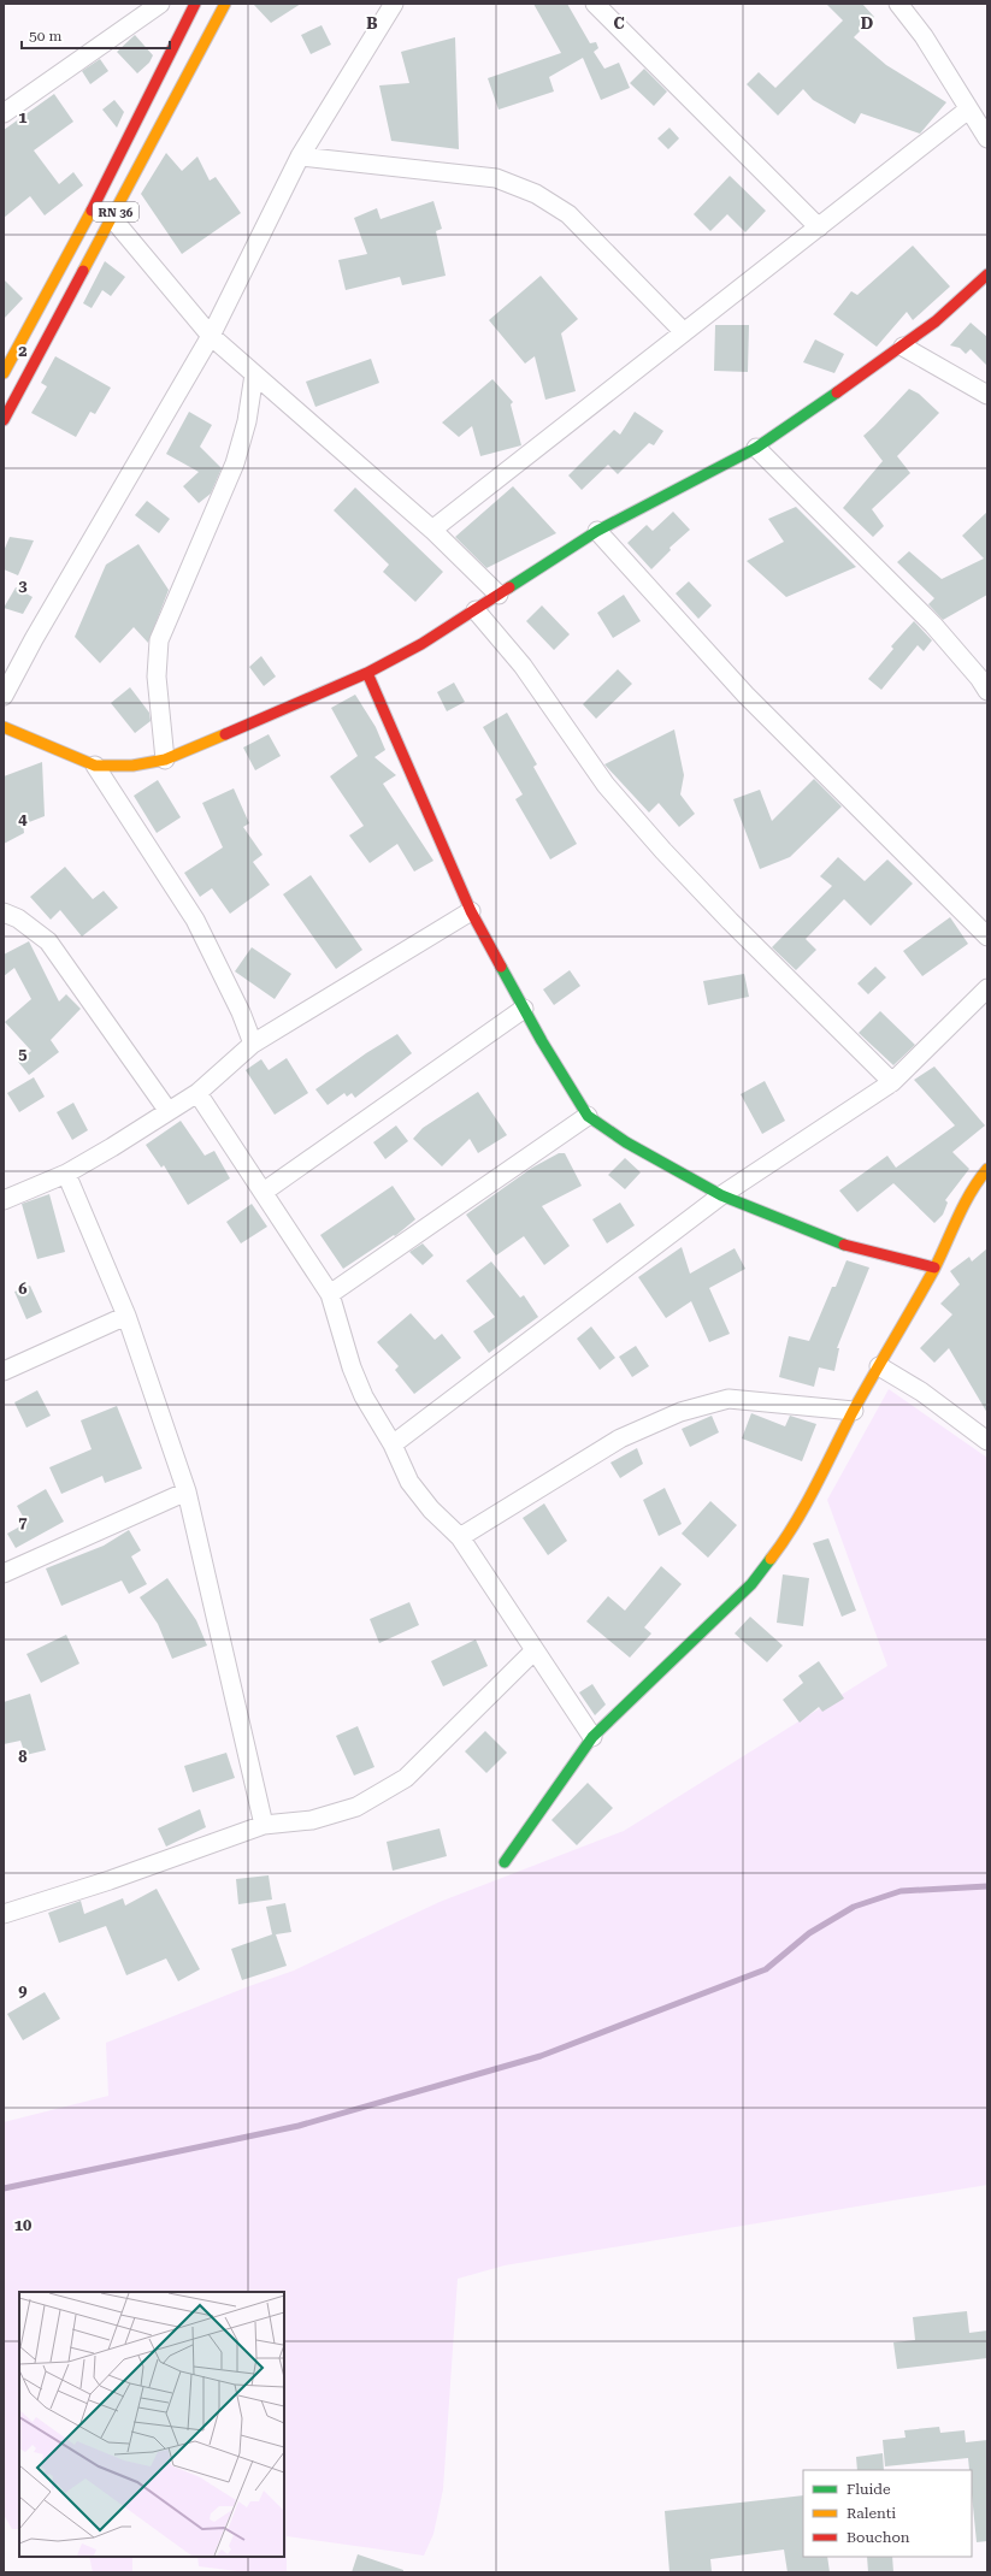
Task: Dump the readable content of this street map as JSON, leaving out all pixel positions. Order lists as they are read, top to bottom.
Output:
{
  "streets": {
    "street": ["RN 36"]
  },
  "legend": ["Fluide", "Ralenti", "Bouchon"],
  "scale_bar": "50 m",
  "grid": {
    "columns": ["B", "C", "D"],
    "rows": [
      "1",
      "2",
      "3",
      "4",
      "5",
      "6",
      "7",
      "8",
      "9",
      "10"
    ]
  }
}
